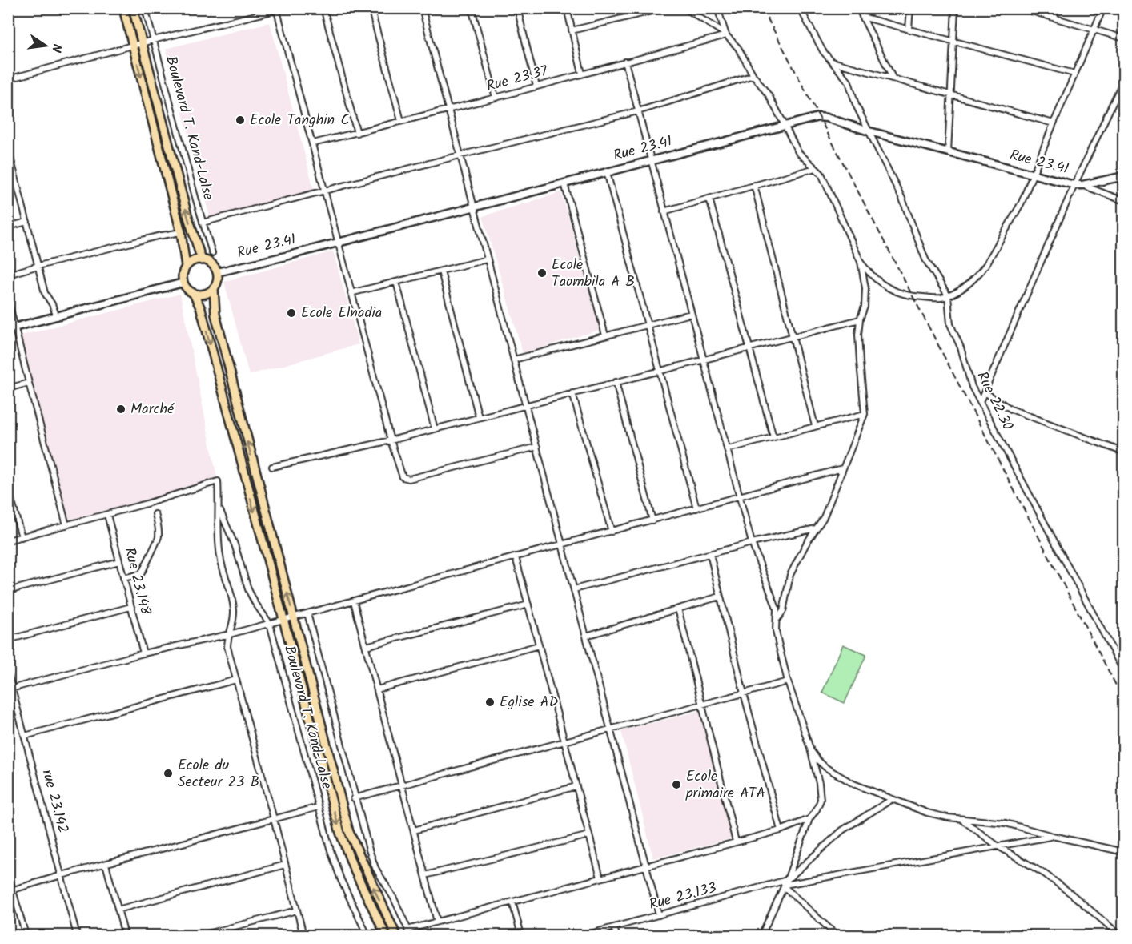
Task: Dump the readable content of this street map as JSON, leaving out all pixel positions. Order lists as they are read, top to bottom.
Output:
{
  "streets": {
    "street": [
      "Rue 23.37",
      "Boulevard T. Kand-Lalse",
      "Rue 23.41",
      "Rue 22.30",
      "Rue 23.148",
      "rue 23.142",
      "Rue 23.133"
    ]
  },
  "crossings": [
    ["Rue 23.41", "Rue 22.30"]
  ],
  "places": [
    "Ecole Tanghin C",
    "Ecole Taombila A B",
    "Ecole Elnadia",
    "Marché",
    "Eglise AD",
    "Ecole du Secteur 23 B",
    "Ecole primaire ATA"
  ],
  "north": "right"
}
